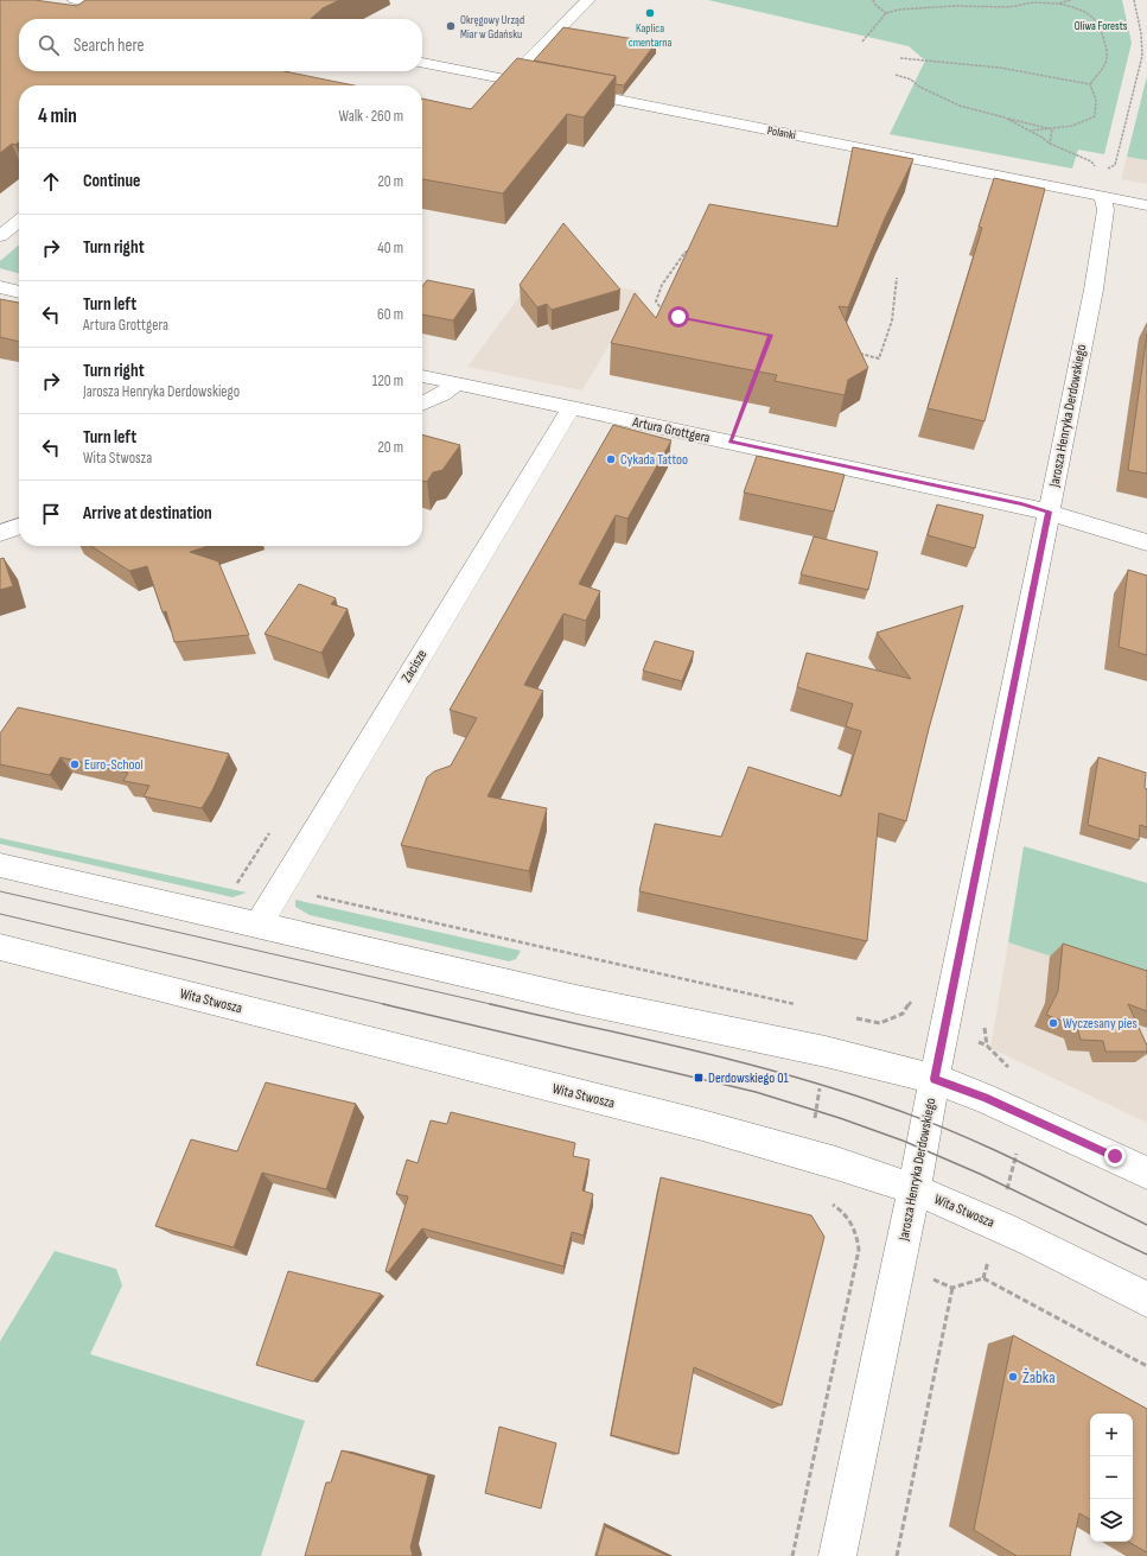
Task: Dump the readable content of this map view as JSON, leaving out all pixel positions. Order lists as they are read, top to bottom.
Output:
{
  "streets": {
    "street": [
      "Polanki",
      "Jarosza Henryka Derdowskiego",
      "Artura Grottgera",
      "Zacisze",
      "Wita Stwosza"
    ]
  },
  "crossings": [
    ["Polanki", "Jarosza Henryka Derdowskiego"],
    ["Jarosza Henryka Derdowskiego", "Artura Grottgera"],
    ["Jarosza Henryka Derdowskiego", "Wita Stwosza"],
    ["Artura Grottgera", "Zacisze"]
  ],
  "parks": ["Oliwa Forests"],
  "places": {
    "other": [
      "Kaplica cmentarna",
      "Okręgowy Urząd Miar w Gdańsku",
      "Cykada Tattoo",
      "Euro-School",
      "Wyczesany pies",
      "Żabka"
    ],
    "transit": ["Derdowskiego 01"]
  },
  "page": {
    "search": "Search here",
    "heading": ["4 min", "Walk · 260 m"],
    "list": [
      ["Continue", "20 m"],
      ["Turn right", "40 m"],
      ["Turn left", "Artura Grottgera", "60 m"],
      ["Turn right", "Jarosza Henryka Derdowskiego", "120 m"],
      ["Turn left", "Wita Stwosza", "20 m"],
      "Arrive at destination"
    ],
    "map_buttons": ["+", "−"]
  }
}
